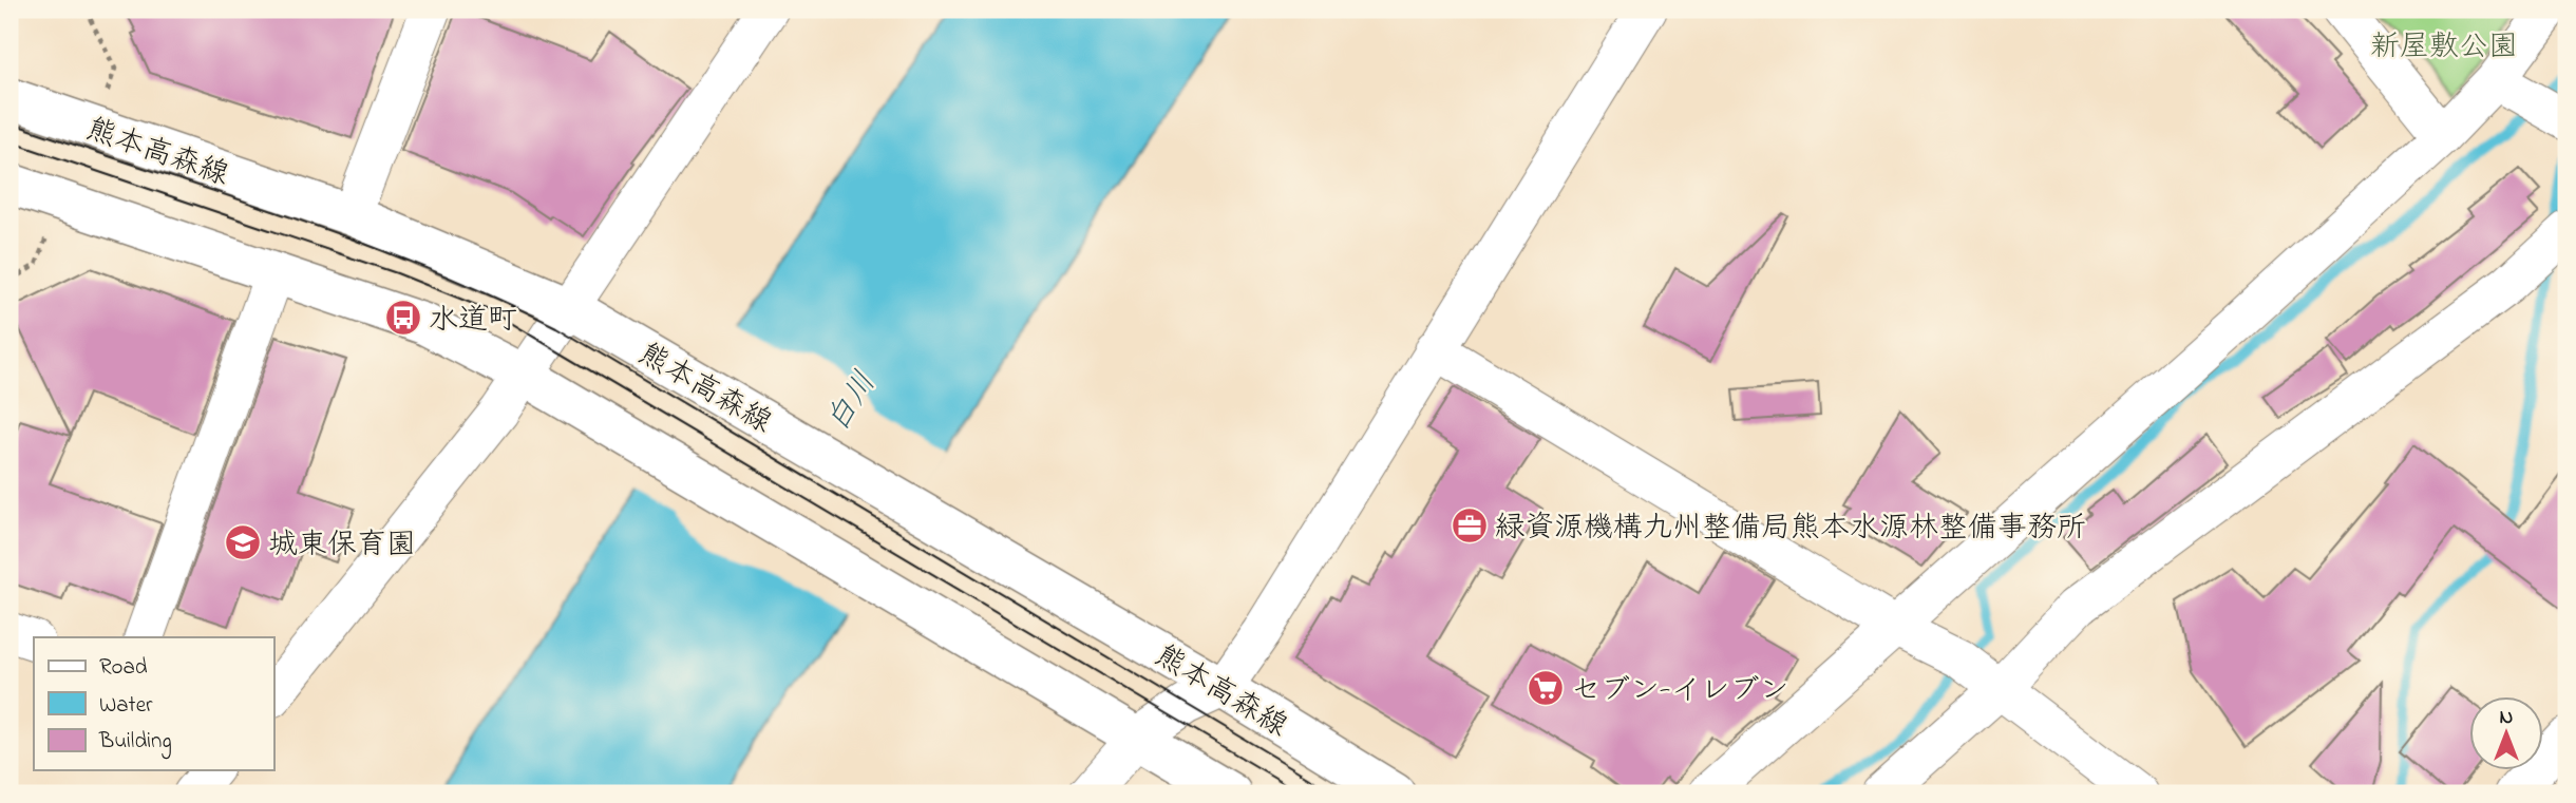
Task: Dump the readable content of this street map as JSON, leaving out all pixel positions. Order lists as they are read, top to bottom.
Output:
{
  "streets": {
    "main road": ["熊本高森線"]
  },
  "water": ["白川"],
  "parks": ["新屋敷公園"],
  "places": {
    "bus stop": ["水道町"],
    "office": ["緑資源機構九州整備局熊本水源林整備事務所"],
    "school or university": ["城東保育園"],
    "supermarket": ["セブン-イレブン"]
  },
  "legend": ["Road", "Water", "Building"],
  "north": "top"
}
